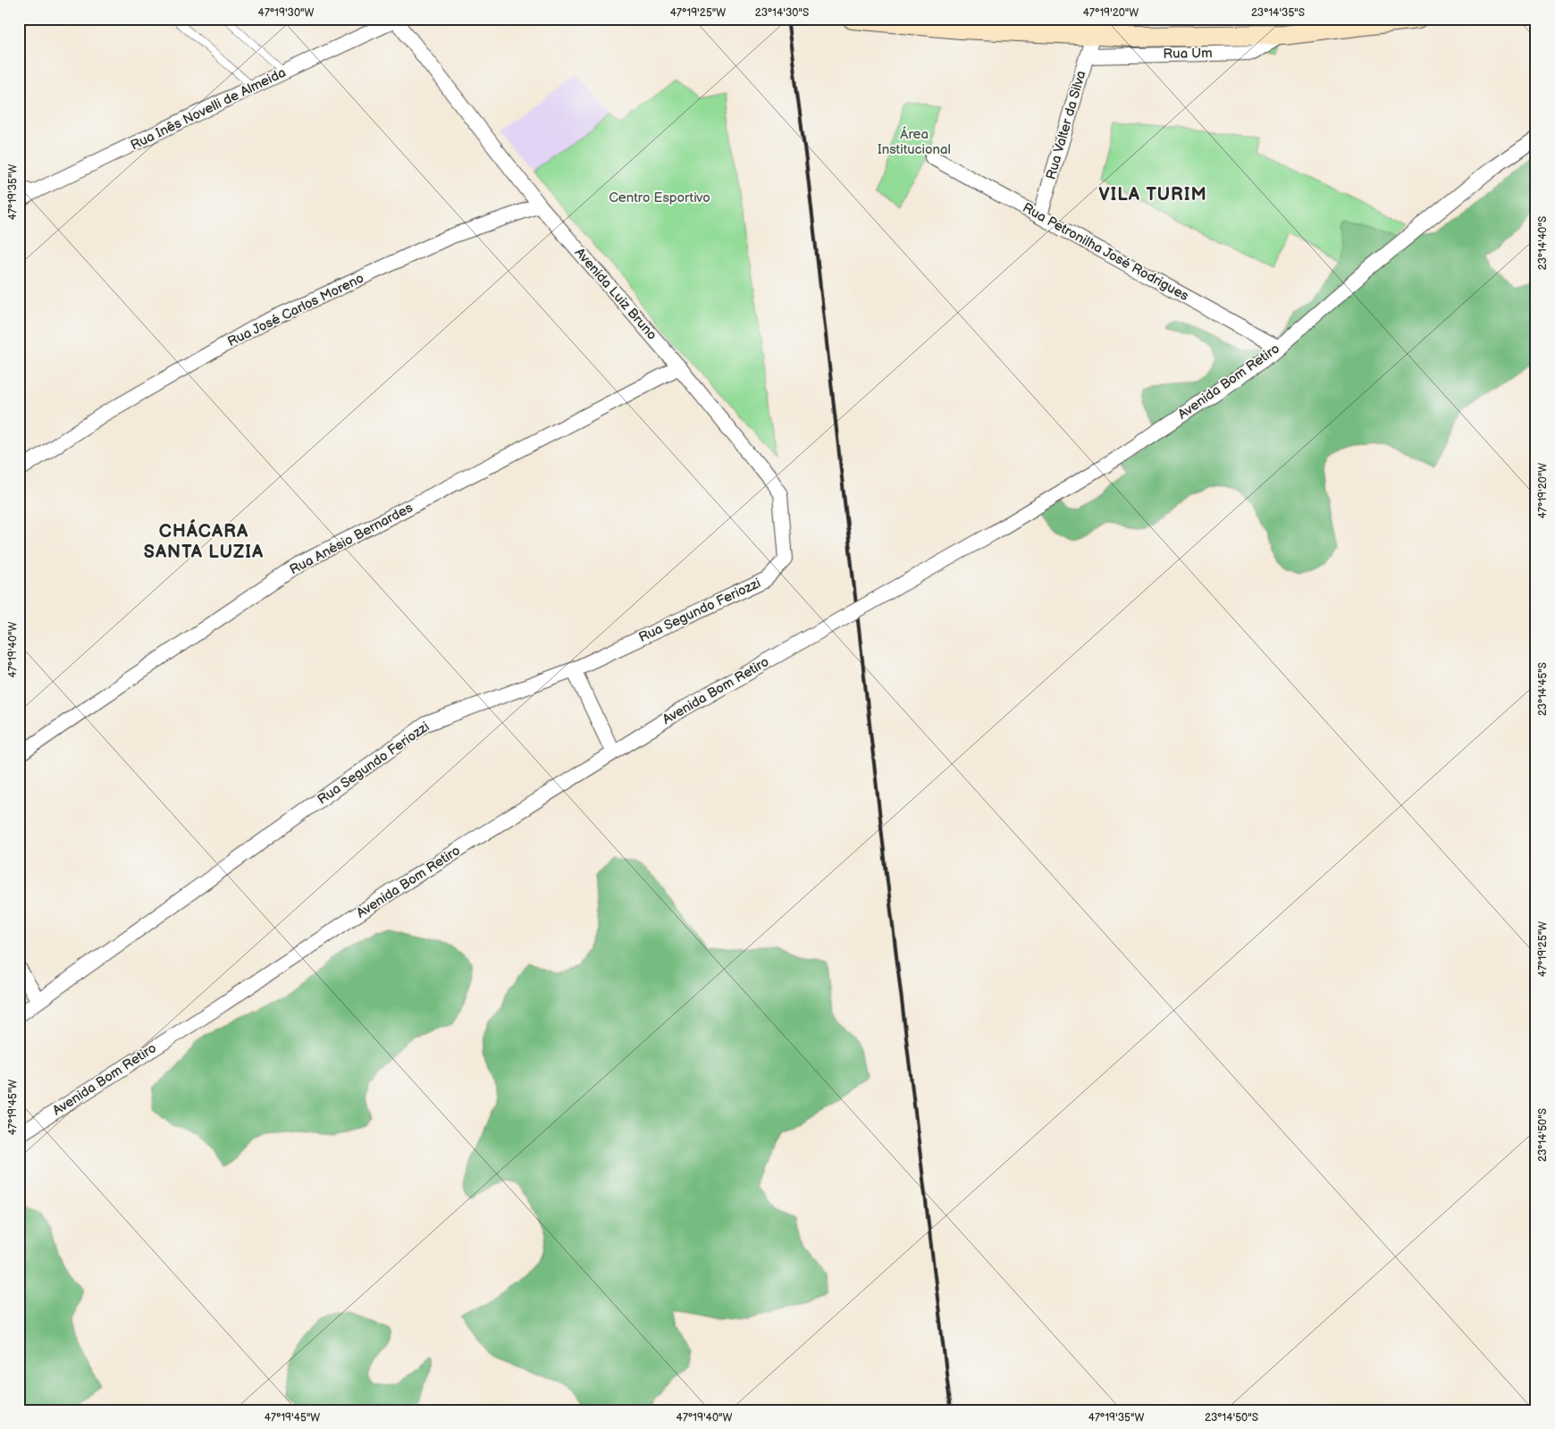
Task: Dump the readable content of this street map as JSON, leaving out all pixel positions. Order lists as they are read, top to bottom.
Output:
{
  "streets": {
    "street": [
      "Rua Um",
      "Rua Inês Novelli de Almeida",
      "Rua Valter da Silva",
      "Rua Petronilha José Rodrigues",
      "Avenida Luiz Bruno",
      "Rua José Carlos Moreno",
      "Avenida Bom Retiro",
      "Rua Anésio Bernardes",
      "Rua Segundo Feriozzi"
    ]
  },
  "crossings": [
    ["Rua Um", "Rua Valter da Silva"],
    ["Rua Inês Novelli de Almeida", "Avenida Luiz Bruno"],
    ["Rua Valter da Silva", "Rua Petronilha José Rodrigues"],
    ["Rua Petronilha José Rodrigues", "Avenida Bom Retiro"],
    ["Avenida Luiz Bruno", "Rua José Carlos Moreno"],
    ["Avenida Luiz Bruno", "Rua Anésio Bernardes"],
    ["Avenida Luiz Bruno", "Rua Segundo Feriozzi"]
  ],
  "districts": ["VILA TURIM", "CHÁCARA SANTA LUZIA"],
  "parks": ["Área Institucional", "Centro Esportivo"],
  "coordinates": [
    "47°19'30\"W",
    "47°19'25\"W",
    "23°14'30\"S",
    "47°19'20\"W",
    "23°14'35\"S",
    "47°19'35\"W",
    "23°14'40\"S",
    "47°19'40\"W",
    "23°14'45\"S",
    "47°19'45\"W",
    "23°14'50\"S"
  ]
}
